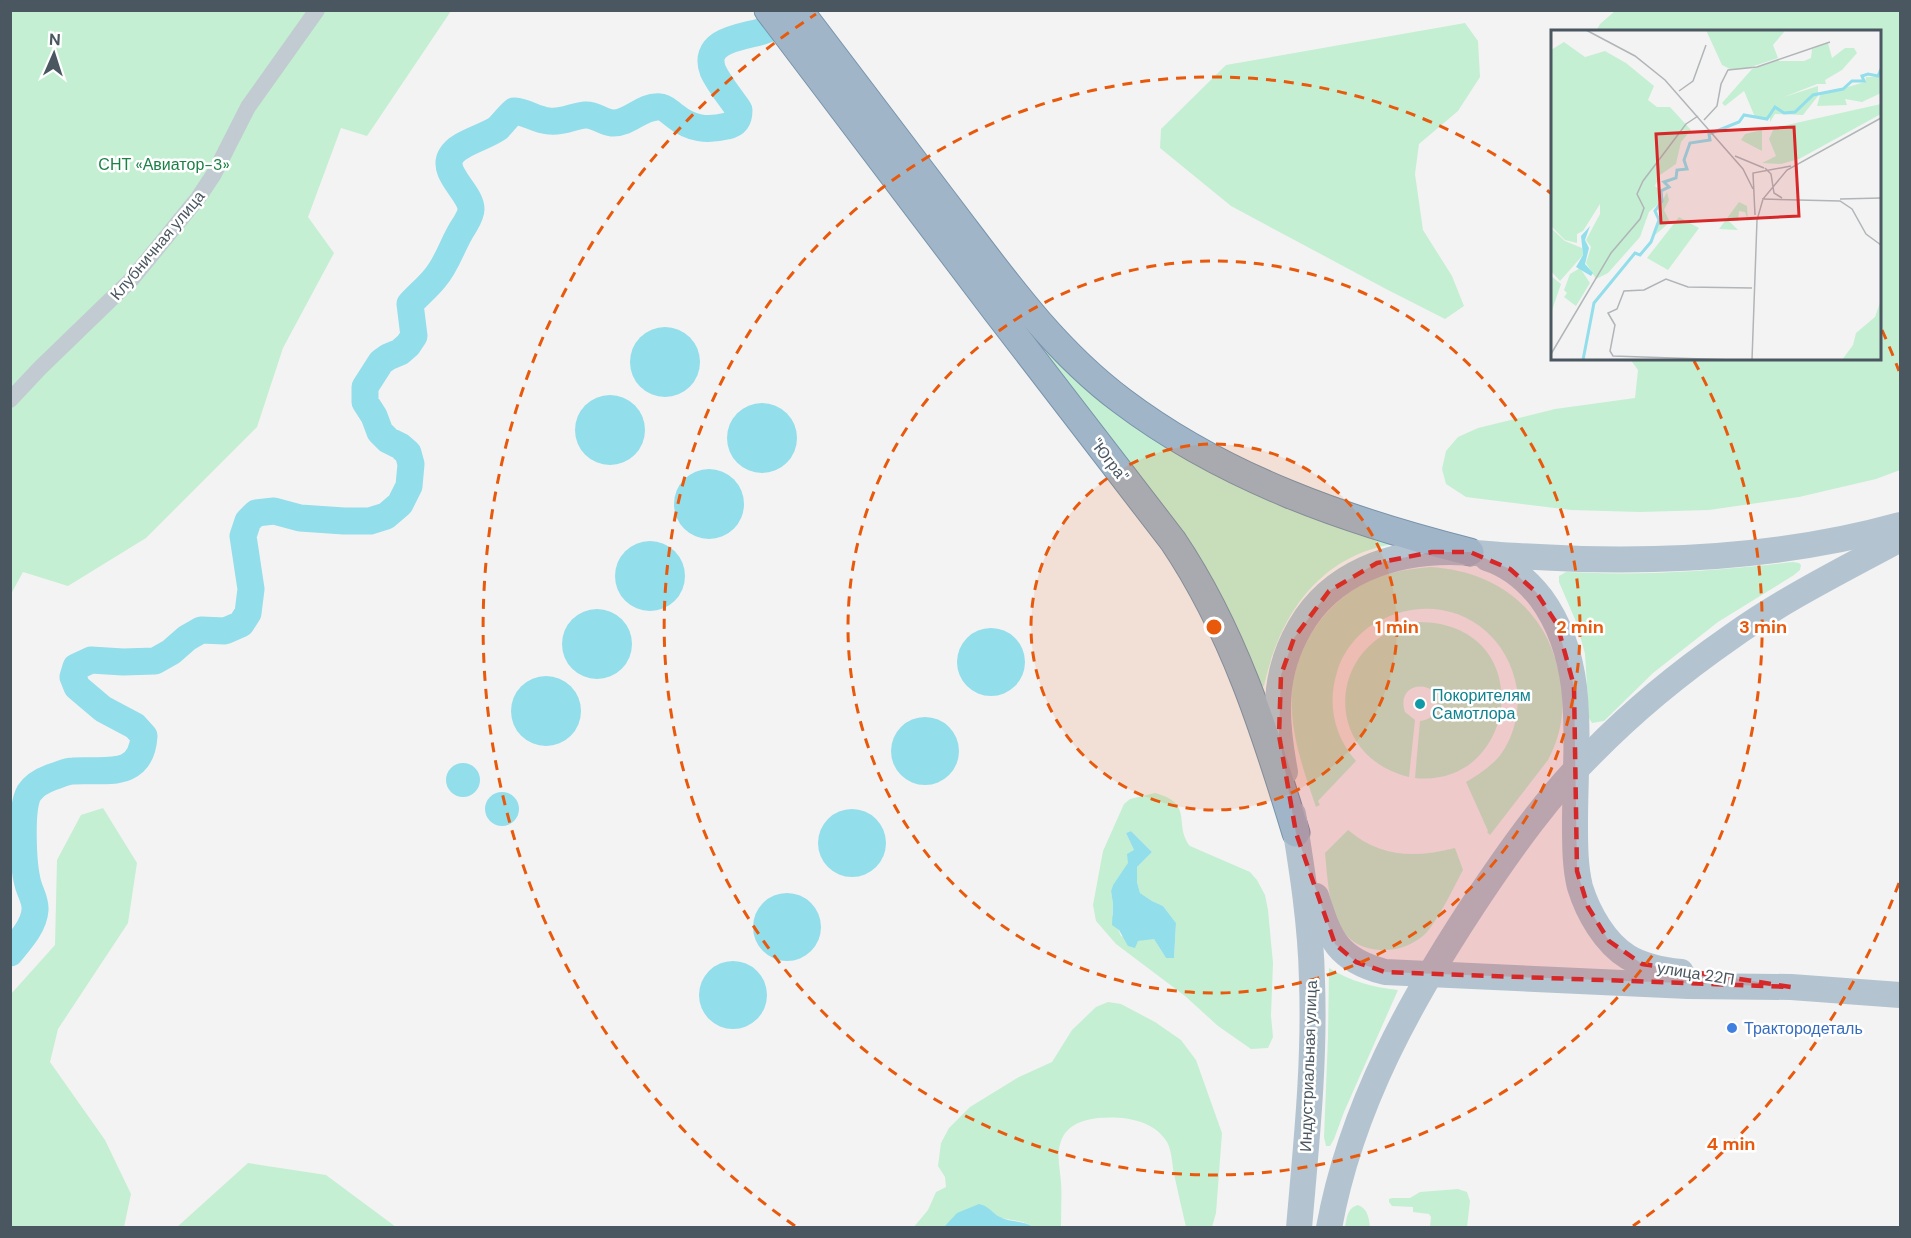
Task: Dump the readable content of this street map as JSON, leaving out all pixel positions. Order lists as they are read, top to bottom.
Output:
{
  "streets": {
    "highway": ["\"Югра\""],
    "main road": ["улица 22П", "Индустриальная улица"],
    "street": ["Клубничная улица"]
  },
  "crossings": [
    ["\"Югра\"", "улица 22П"],
    ["\"Югра\"", "Индустриальная улица"],
    ["улица 22П", "Индустриальная улица"]
  ],
  "parks": ["СНТ «Авиатор-3»"],
  "places": ["Покорителям Самотлора", "Трактородеталь"],
  "north": "top",
  "rings": [
    "1 min",
    "2 min",
    "3 min",
    "4 min"
  ]
}
